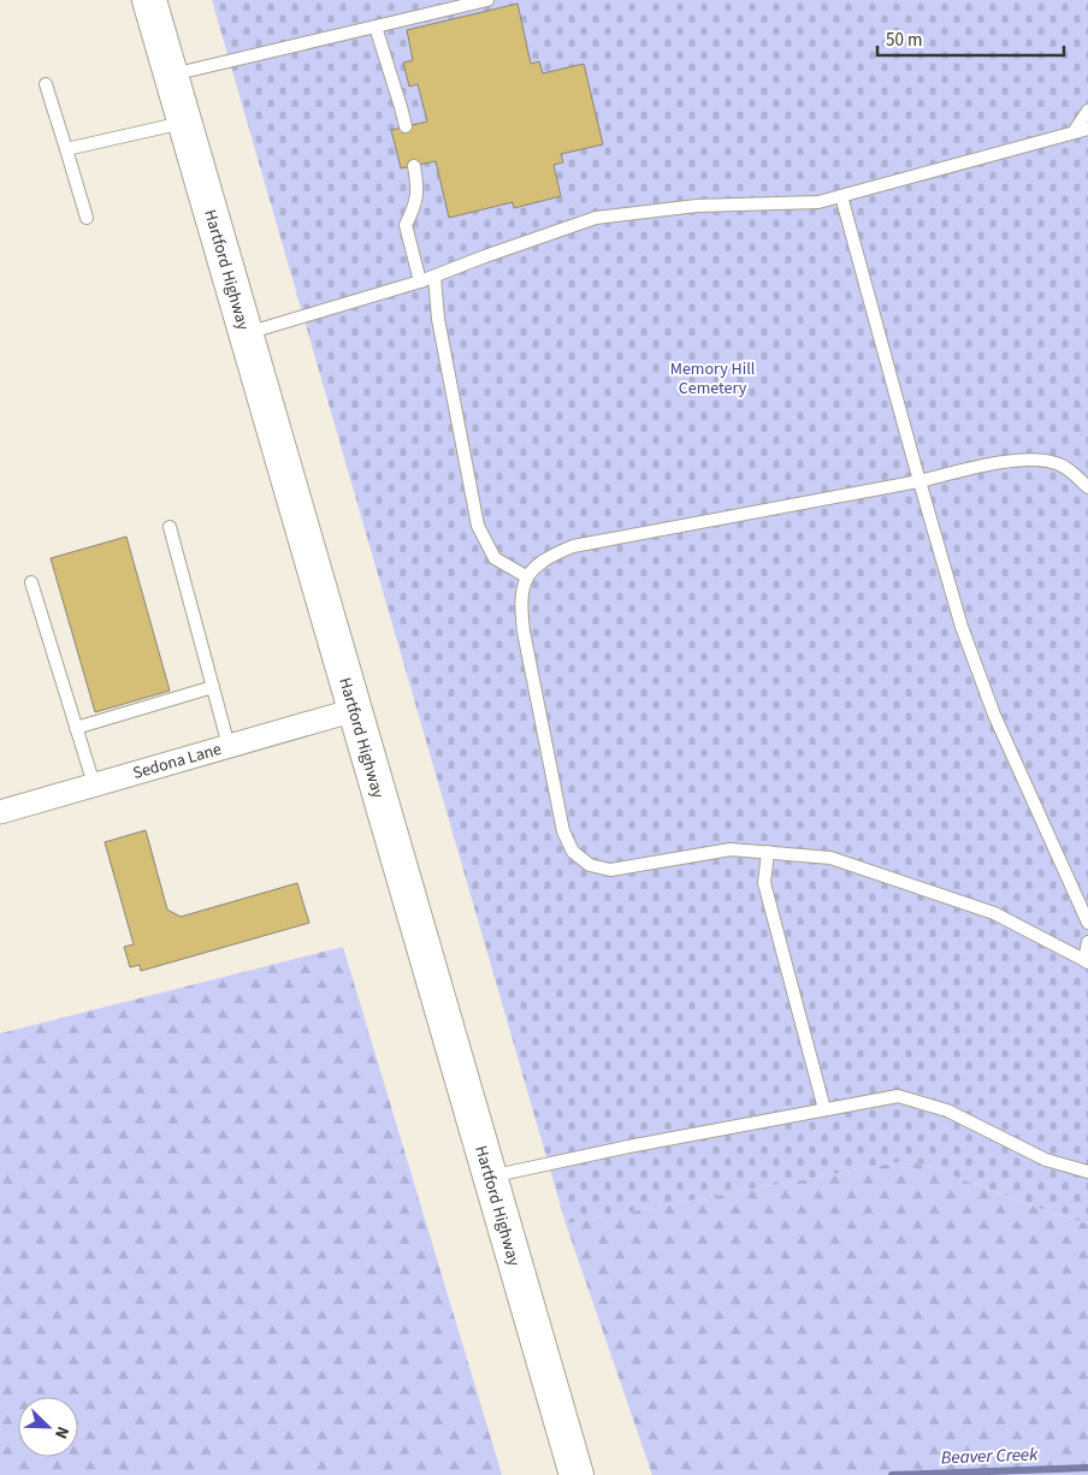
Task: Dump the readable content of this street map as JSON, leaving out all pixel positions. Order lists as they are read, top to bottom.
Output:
{
  "streets": {
    "main road": ["Hartford Highway"],
    "street": ["Sedona Lane"]
  },
  "crossings": [
    ["Hartford Highway", "Sedona Lane"]
  ],
  "water": ["Beaver Creek"],
  "parks": ["Memory Hill Cemetery"],
  "scale_bar": "50 m",
  "north": "bottom right"
}
